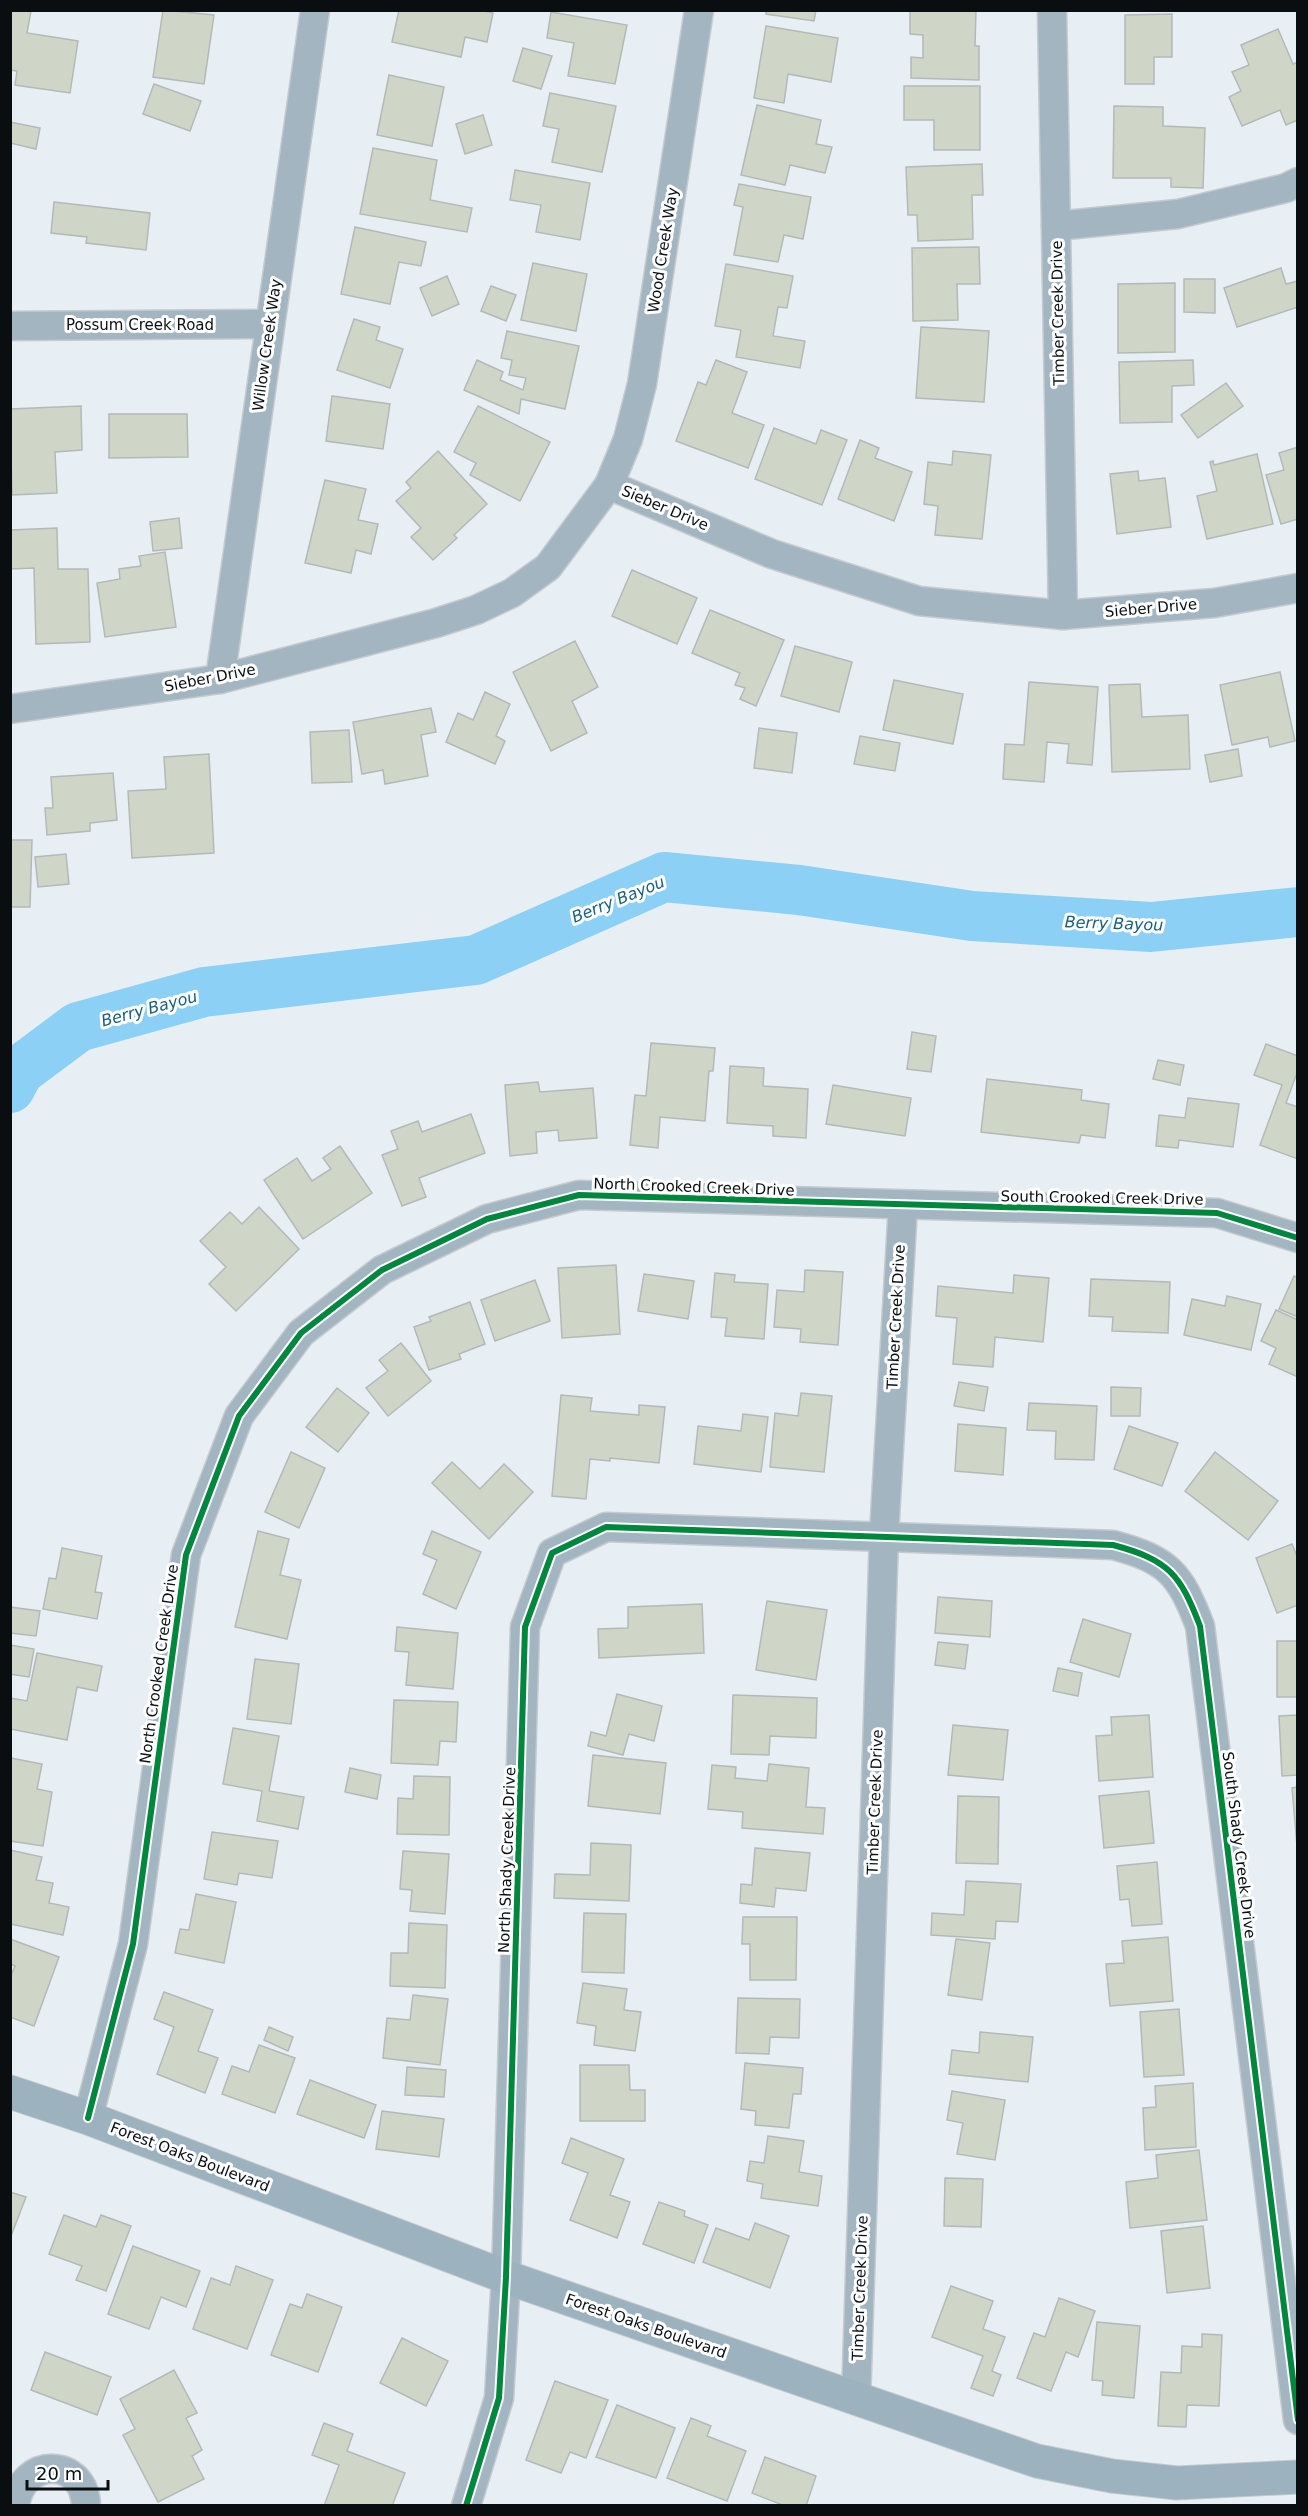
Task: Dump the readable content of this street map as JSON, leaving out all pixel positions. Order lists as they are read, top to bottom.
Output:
{
  "streets": {
    "street": [
      "Wood Creek Way",
      "Timber Creek Drive",
      "Possum Creek Road",
      "Willow Creek Way",
      "Sieber Drive",
      "North Crooked Creek Drive",
      "South Crooked Creek Drive",
      "South Shady Creek Drive",
      "North Shady Creek Drive",
      "Forest Oaks Boulevard"
    ]
  },
  "crossings": [
    ["Wood Creek Way", "Sieber Drive"],
    ["Timber Creek Drive", "Sieber Drive"],
    ["Timber Creek Drive", "North Crooked Creek Drive"],
    ["Timber Creek Drive", "South Crooked Creek Drive"],
    ["Timber Creek Drive", "South Shady Creek Drive"],
    ["Timber Creek Drive", "North Shady Creek Drive"],
    ["Timber Creek Drive", "Forest Oaks Boulevard"],
    ["Possum Creek Road", "Willow Creek Way"],
    ["Willow Creek Way", "Sieber Drive"],
    ["North Crooked Creek Drive", "South Crooked Creek Drive"],
    ["North Crooked Creek Drive", "Forest Oaks Boulevard"],
    ["South Shady Creek Drive", "North Shady Creek Drive"],
    ["North Shady Creek Drive", "Forest Oaks Boulevard"]
  ],
  "water": ["Berry Bayou"],
  "scale_bar": "20 m"
}
